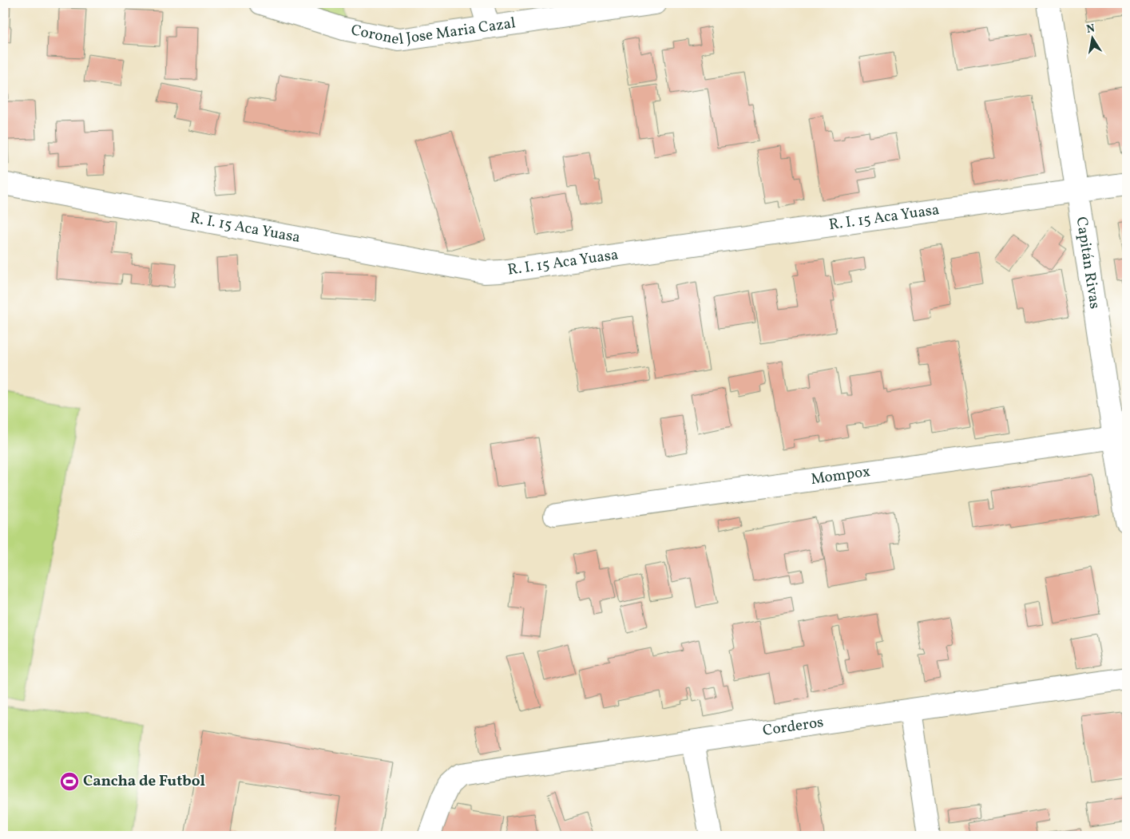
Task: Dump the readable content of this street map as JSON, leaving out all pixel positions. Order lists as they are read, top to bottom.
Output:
{
  "streets": {
    "street": [
      "Coronel Jose Maria Cazal",
      "R. I. 15 Aca Yuasa",
      "Capitán Rivas",
      "Mompox",
      "Corderos"
    ]
  },
  "crossings": [
    ["R. I. 15 Aca Yuasa", "Capitán Rivas"],
    ["Capitán Rivas", "Mompox"]
  ],
  "places": {
    "sports": ["Cancha de Futbol"]
  },
  "north": "top"
}
